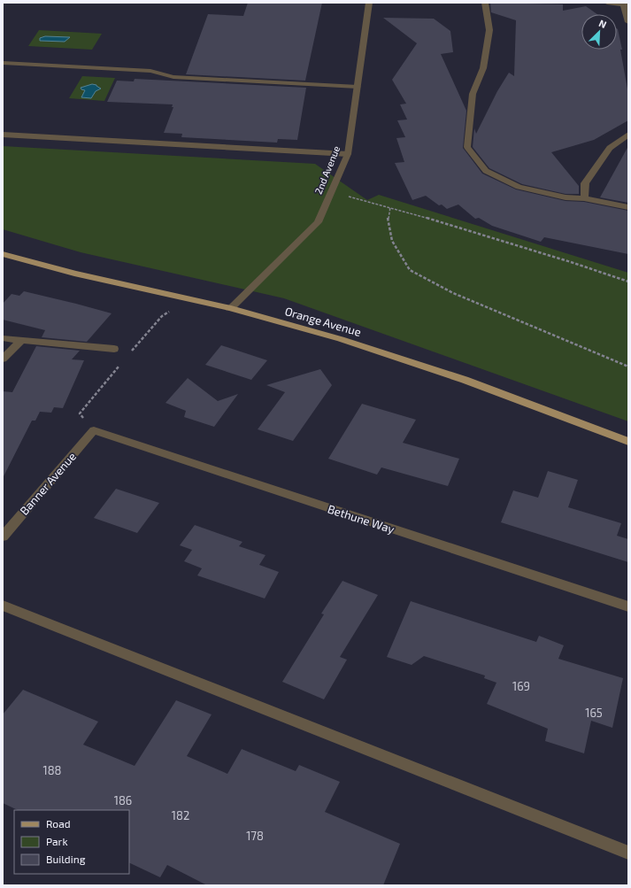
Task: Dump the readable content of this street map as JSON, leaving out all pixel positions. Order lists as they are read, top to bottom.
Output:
{
  "streets": {
    "main road": ["Orange Avenue"],
    "street": ["2nd Avenue", "Banner Avenue", "Bethune Way"]
  },
  "crossings": [
    ["2nd Avenue", "Orange Avenue"],
    ["Banner Avenue", "Bethune Way"]
  ],
  "house_numbers": [
    "169",
    "165",
    "188",
    "186",
    "182",
    "178"
  ],
  "legend": ["Road", "Park", "Building"],
  "north": "top right"
}
